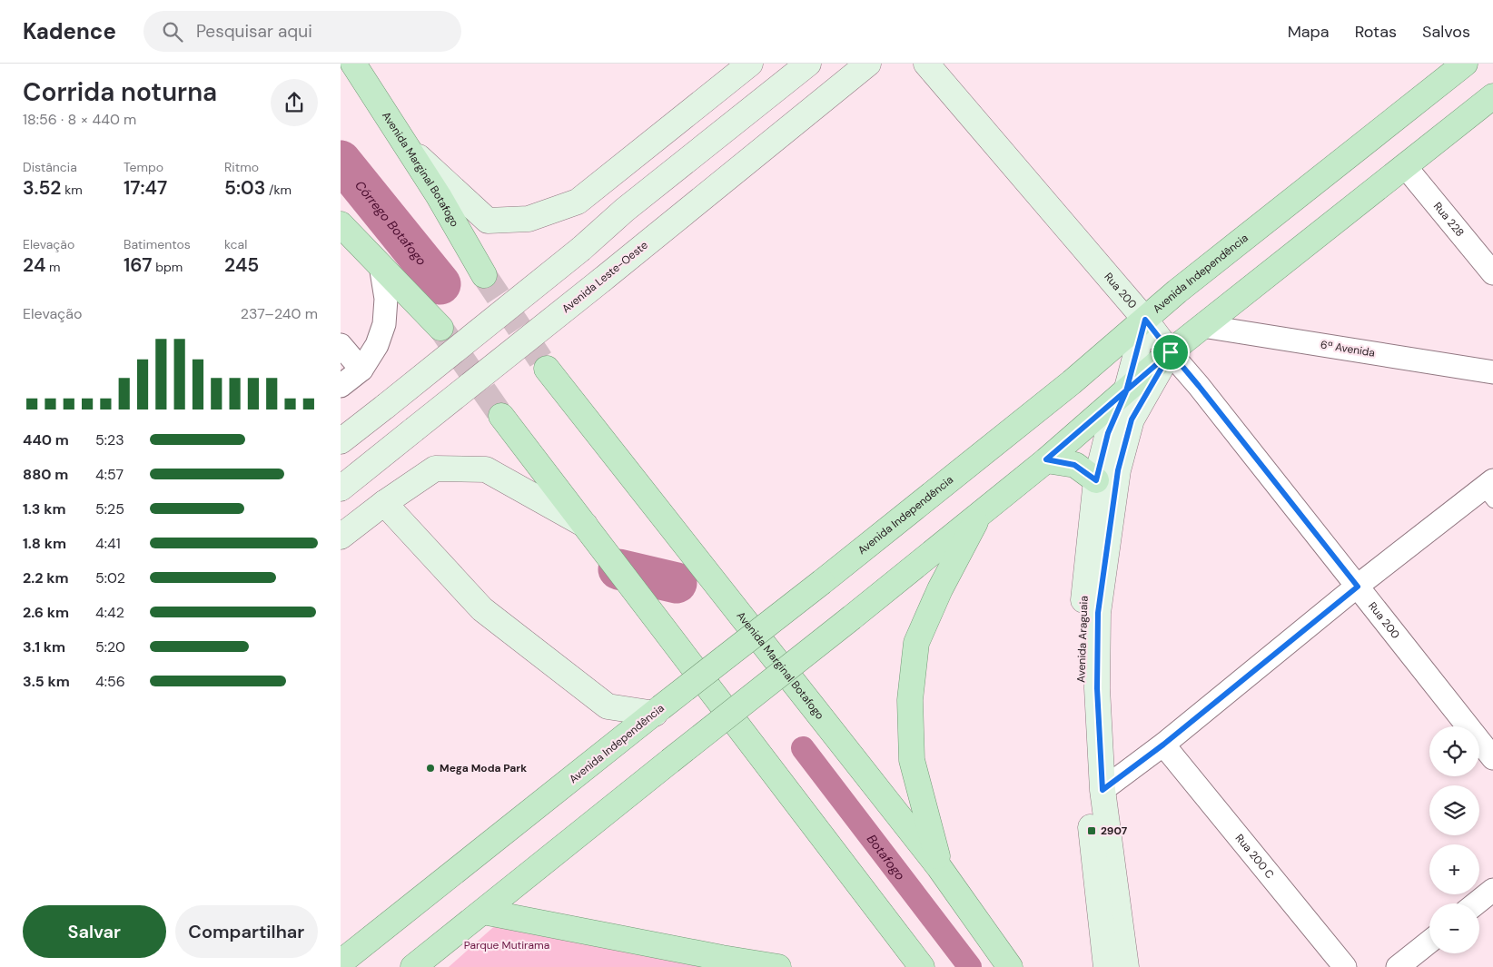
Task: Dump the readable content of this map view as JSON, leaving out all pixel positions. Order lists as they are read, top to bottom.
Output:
{
  "streets": {
    "main road": [
      "Avenida Marginal Botafogo",
      "Avenida Independência",
      "Avenida Leste-Oeste",
      "Rua 200",
      "Avenida Araguaia"
    ],
    "street": ["Rua 228", "6ª Avenida", "Rua 200 C"]
  },
  "crossings": [
    ["Avenida Independência", "Rua 200"],
    ["Avenida Independência", "Avenida Araguaia"],
    ["Rua 200", "Avenida Araguaia"]
  ],
  "water": ["Córrego Botafogo", "Botafogo"],
  "parks": ["Parque Mutirama"],
  "places": {
    "other": ["Mega Moda Park"],
    "transit": ["2907"]
  },
  "page": {
    "header": "Kadence",
    "search": "Pesquisar aqui",
    "nav": ["Mapa", "Rotas", "Salvos"],
    "heading": ["Corrida noturna", "18:56 · 8 × 440 m"],
    "stats": [
      ["Distância", "3.52 km"],
      ["Tempo", "17:47"],
      ["Ritmo", "5:03 /km"],
      ["Elevação", "24 m"],
      ["Batimentos", "167 bpm"],
      ["kcal", "245"]
    ],
    "chart": ["Elevação", "237–240 m"],
    "list": [
      {
        "name": "440 m",
        "note": "5:23"
      },
      {
        "name": "880 m",
        "note": "4:57"
      },
      {
        "name": "1.3 km",
        "note": "5:25"
      },
      {
        "name": "1.8 km",
        "note": "4:41"
      },
      {
        "name": "2.2 km",
        "note": "5:02"
      },
      {
        "name": "2.6 km",
        "note": "4:42"
      },
      {
        "name": "3.1 km",
        "note": "5:20"
      },
      {
        "name": "3.5 km",
        "note": "4:56"
      }
    ],
    "map_buttons": ["+", "−"],
    "buttons": ["Salvar", "Compartilhar"]
  }
}
